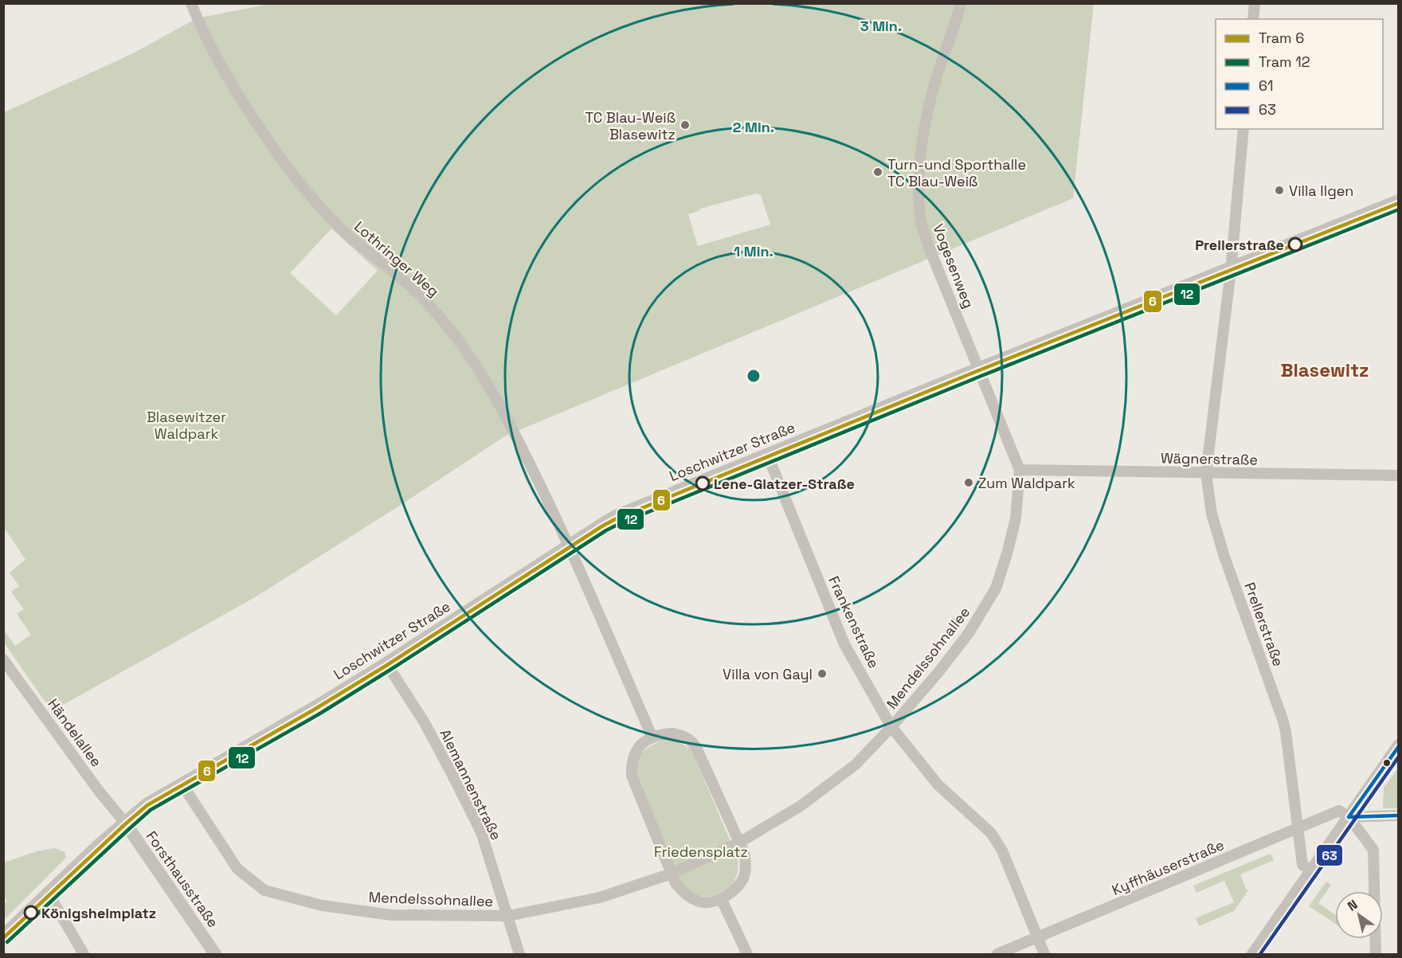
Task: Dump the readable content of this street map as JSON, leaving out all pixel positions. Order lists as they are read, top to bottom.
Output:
{
  "streets": {
    "street": [
      "Lothringer Weg",
      "Vogesenweg",
      "Loschwitzer Straße",
      "Wägnerstraße",
      "Frankenstraße",
      "Prellerstraße",
      "Mendelssohnallee",
      "Händelallee",
      "Alemannenstraße",
      "Kyffhäuserstraße",
      "Forsthausstraße"
    ]
  },
  "crossings": [
    ["Lothringer Weg", "Loschwitzer Straße"],
    ["Vogesenweg", "Loschwitzer Straße"],
    ["Vogesenweg", "Mendelssohnallee"],
    ["Loschwitzer Straße", "Frankenstraße"],
    ["Loschwitzer Straße", "Prellerstraße"],
    ["Loschwitzer Straße", "Mendelssohnallee"],
    ["Loschwitzer Straße", "Händelallee"],
    ["Loschwitzer Straße", "Alemannenstraße"],
    ["Loschwitzer Straße", "Forsthausstraße"],
    ["Wägnerstraße", "Prellerstraße"],
    ["Wägnerstraße", "Mendelssohnallee"],
    ["Frankenstraße", "Mendelssohnallee"],
    ["Frankenstraße", "Kyffhäuserstraße"],
    ["Prellerstraße", "Kyffhäuserstraße"],
    ["Mendelssohnallee", "Alemannenstraße"],
    ["Händelallee", "Forsthausstraße"]
  ],
  "districts": ["Blasewitz"],
  "parks": ["Blasewitzer Waldpark", "Friedensplatz"],
  "places": [
    "TC Blau-Weiß Blasewitz",
    "Turn-und Sporthalle TC Blau-Weiß",
    "Villa Ilgen",
    "Prellerstraße",
    "Zum Waldpark",
    "Lene-Glatzer-Straße",
    "Villa von Gayl",
    "Königsheimplatz"
  ],
  "lines": [
    "tram line 6",
    "tram line 12",
    "transit line 61",
    "transit line 63"
  ],
  "legend": [
    "Tram 6",
    "Tram 12",
    "61",
    "63"
  ],
  "north": "top left",
  "rings": ["3 Min.", "2 Min.", "1 Min."]
}
